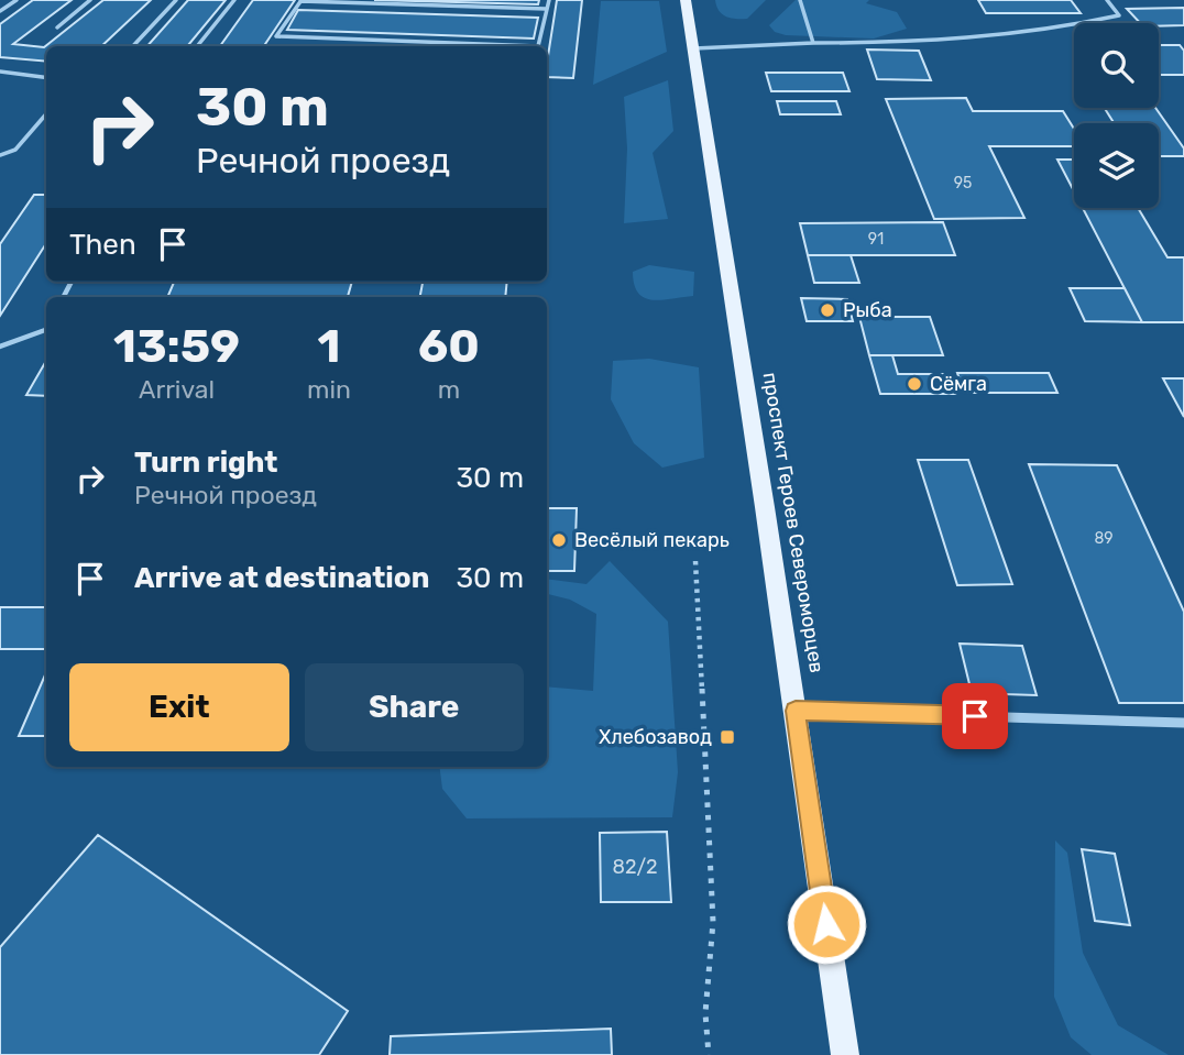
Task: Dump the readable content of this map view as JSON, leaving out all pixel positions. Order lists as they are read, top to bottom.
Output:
{
  "streets": {
    "main road": ["проспект Героев Североморцев"]
  },
  "places": {
    "other": ["Рыба", "Сёмга", "Весёлый пекарь"],
    "transit": ["Хлебозавод"]
  },
  "house_numbers": [
    "95",
    "91",
    "89",
    "82/2"
  ],
  "page": {
    "turn": ["30 m", "Речной проезд"],
    "then": "Then",
    "eta": [
      "13:59",
      "Arrival",
      "1",
      "min",
      "60",
      "m"
    ],
    "list": [
      {
        "name": "Turn right",
        "note": "Речной проезд",
        "value": "30 m"
      },
      {
        "name": "Arrive at destination",
        "value": "30 m"
      }
    ],
    "buttons": ["Exit", "Share"]
  }
}
